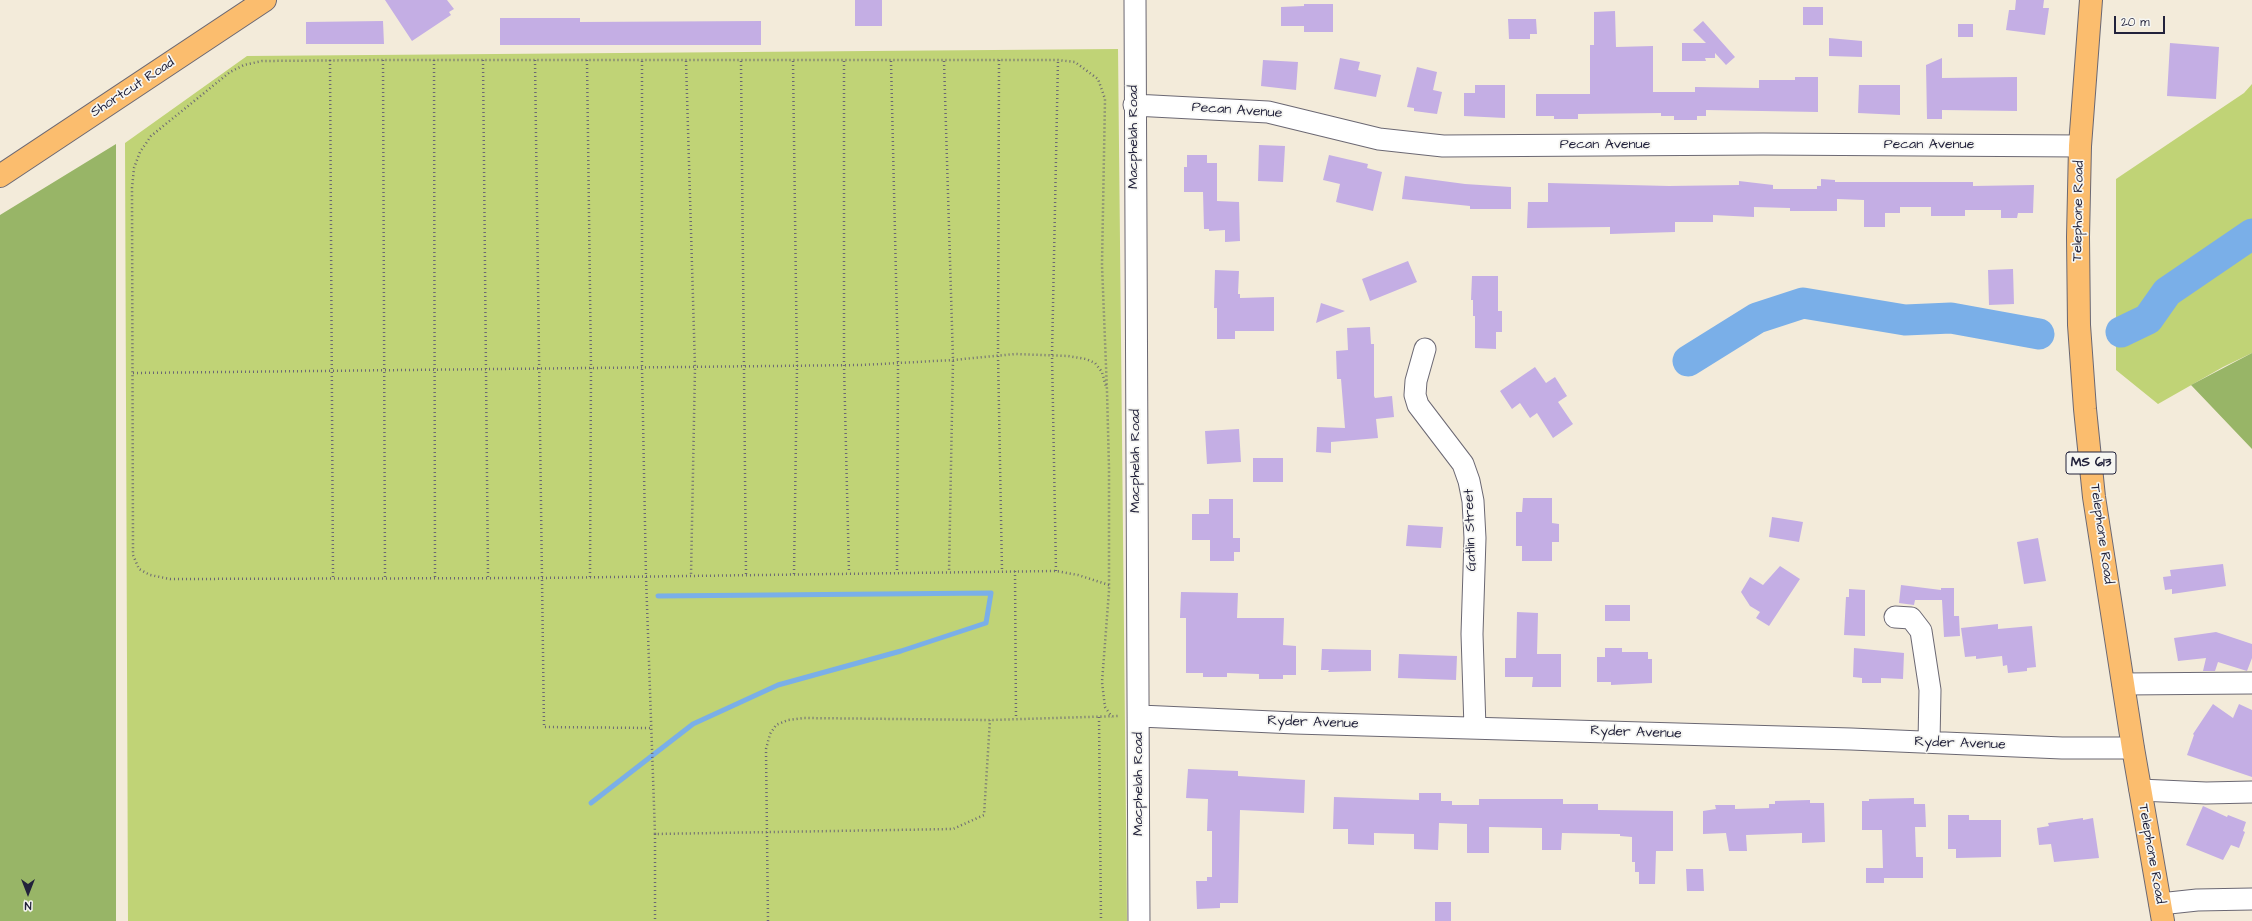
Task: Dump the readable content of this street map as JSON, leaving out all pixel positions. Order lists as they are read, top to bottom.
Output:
{
  "streets": {
    "main road": ["Shortcut Road", "Telephone Road", "MS 613"],
    "street": [
      "Pecan Avenue",
      "Macphelah Road",
      "Gatlin Street",
      "Ryder Avenue"
    ]
  },
  "crossings": [
    ["Pecan Avenue", "Macphelah Road"],
    ["Pecan Avenue", "Telephone Road"],
    ["Macphelah Road", "Ryder Avenue"],
    ["Telephone Road", "Ryder Avenue"],
    ["Gatlin Street", "Ryder Avenue"]
  ],
  "scale_bar": "20 m",
  "north": "bottom"
}
